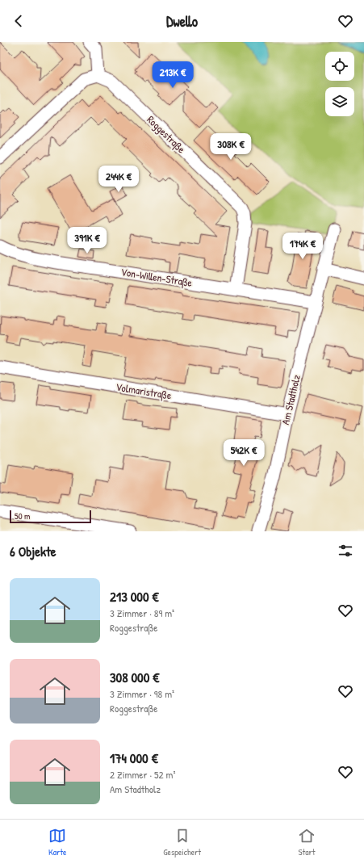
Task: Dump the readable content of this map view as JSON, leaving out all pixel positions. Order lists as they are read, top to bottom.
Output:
{
  "streets": {
    "street": [
      "Roggestraße",
      "Von-Willen-Straße",
      "Volmaristraße",
      "Am Stadtholz"
    ]
  },
  "crossings": [
    ["Roggestraße", "Von-Willen-Straße"],
    ["Von-Willen-Straße", "Am Stadtholz"],
    ["Volmaristraße", "Am Stadtholz"]
  ],
  "scale_bar": "50 m",
  "page": {
    "header": "Dwello",
    "price": [
      "213K €",
      "308K €",
      "244K €",
      "391K €",
      "174K €",
      "542K €"
    ],
    "scale": "50 m",
    "heading": "6 Objekte",
    "list": [
      {
        "name": "213 000 €",
        "note": "3 Zimmer · 89 m² · Roggestraße"
      },
      {
        "name": "308 000 €",
        "note": "3 Zimmer · 98 m² · Roggestraße"
      },
      {
        "name": "174 000 €",
        "note": "2 Zimmer · 52 m² · Am Stadtholz"
      }
    ],
    "tabs": ["Karte", "Gespeichert", "Start"]
  }
}
